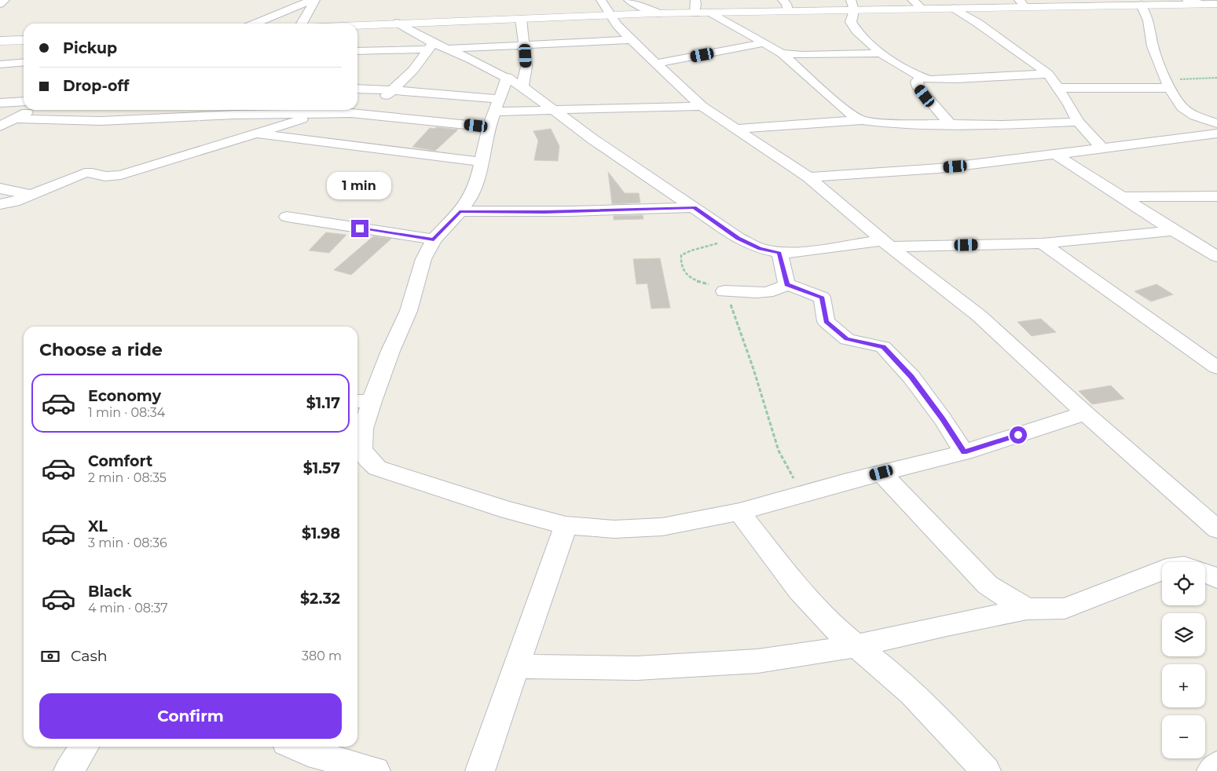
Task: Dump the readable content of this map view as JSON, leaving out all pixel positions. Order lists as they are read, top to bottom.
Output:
{
  "page": {
    "banner": ["Pickup", "Drop-off"],
    "bubble": "1 min",
    "heading": "Choose a ride",
    "list": [
      {
        "name": "Economy",
        "note": "1 min · 08:34",
        "value": "$1.17"
      },
      {
        "name": "Comfort",
        "note": "2 min · 08:35",
        "value": "$1.57"
      },
      {
        "name": "XL",
        "note": "3 min · 08:36",
        "value": "$1.98"
      },
      {
        "name": "Black",
        "note": "4 min · 08:37",
        "value": "$2.32"
      }
    ],
    "map_buttons": ["+", "−"],
    "pay": ["Cash", "380 m"],
    "buttons": "Confirm"
  }
}
